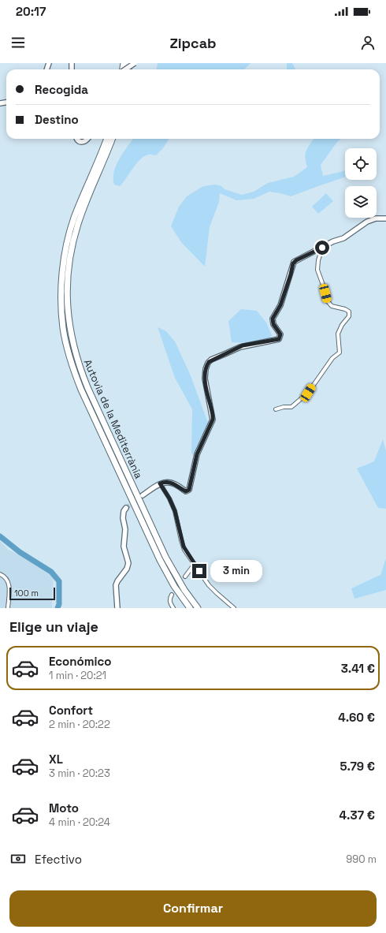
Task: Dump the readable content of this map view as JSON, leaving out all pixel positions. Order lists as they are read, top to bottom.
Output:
{
  "streets": {
    "highway": ["Autovia de la Mediterrània"]
  },
  "scale_bar": "100 m",
  "page": {
    "status": "20:17",
    "header": "Zipcab",
    "banner": ["Recogida", "Destino"],
    "bubble": "3 min",
    "scale": "100 m",
    "heading": "Elige un viaje",
    "list": [
      {
        "name": "Económico",
        "note": "1 min · 20:21",
        "value": "3.41 €"
      },
      {
        "name": "Confort",
        "note": "2 min · 20:22",
        "value": "4.60 €"
      },
      {
        "name": "XL",
        "note": "3 min · 20:23",
        "value": "5.79 €"
      },
      {
        "name": "Moto",
        "note": "4 min · 20:24",
        "value": "4.37 €"
      }
    ],
    "pay": ["Efectivo", "990 m"],
    "buttons": "Confirmar"
  }
}
